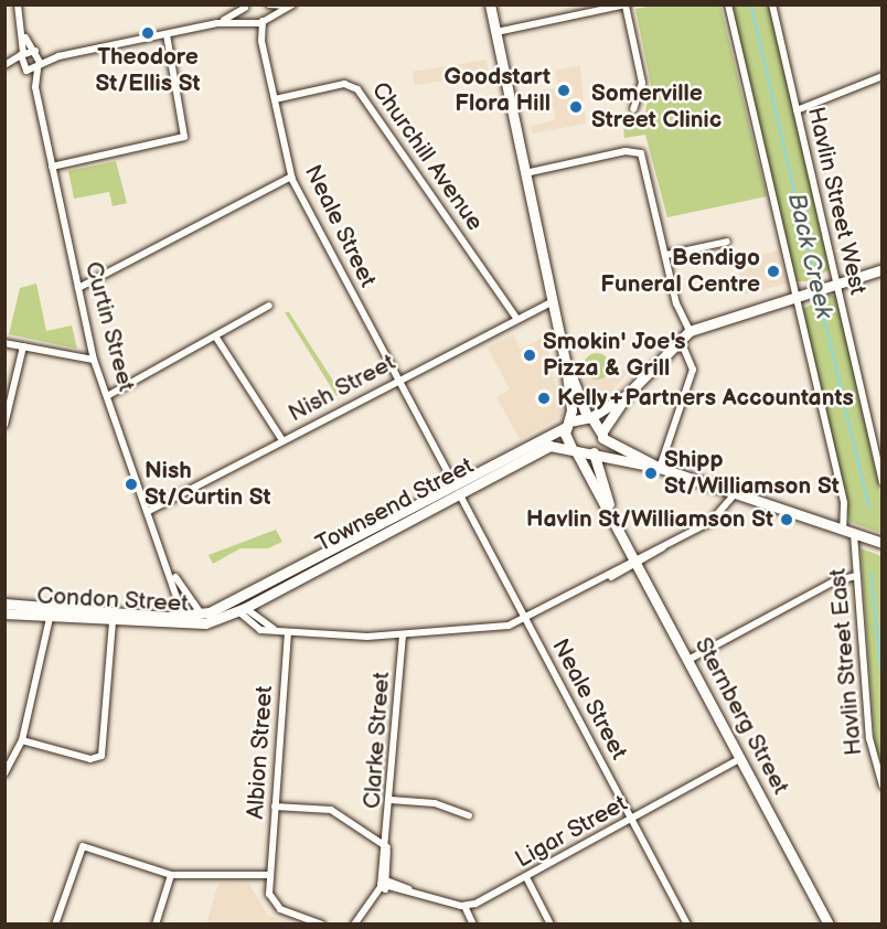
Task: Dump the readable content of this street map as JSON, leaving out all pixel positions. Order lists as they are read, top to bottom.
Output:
{
  "streets": {
    "main road": ["Townsend Street", "Condon Street", "Sternberg Street"],
    "street": [
      "Churchill Avenue",
      "Havlin Street West",
      "Neale Street",
      "Curtin Street",
      "Nish Street",
      "Havlin Street East",
      "Clarke Street",
      "Albion Street",
      "Ligar Street"
    ]
  },
  "crossings": [
    ["Churchill Avenue", "Neale Street"],
    ["Churchill Avenue", "Nish Street"],
    ["Neale Street", "Nish Street"],
    ["Neale Street", "Townsend Street"],
    ["Neale Street", "Ligar Street"],
    ["Curtin Street", "Nish Street"],
    ["Curtin Street", "Condon Street"],
    ["Townsend Street", "Condon Street"],
    ["Townsend Street", "Sternberg Street"],
    ["Sternberg Street", "Ligar Street"]
  ],
  "water": ["Back Creek"],
  "places": [
    "Theodore St/Ellis St",
    "Goodstart Flora Hill",
    "Somerville Street Clinic",
    "Bendigo Funeral Centre",
    "Smokin' Joe's Pizza & Grill",
    "Kelly+Partners Accountants",
    "Shipp St/Williamson St",
    "Nish St/Curtin St",
    "Havlin St/Williamson St"
  ]
}
